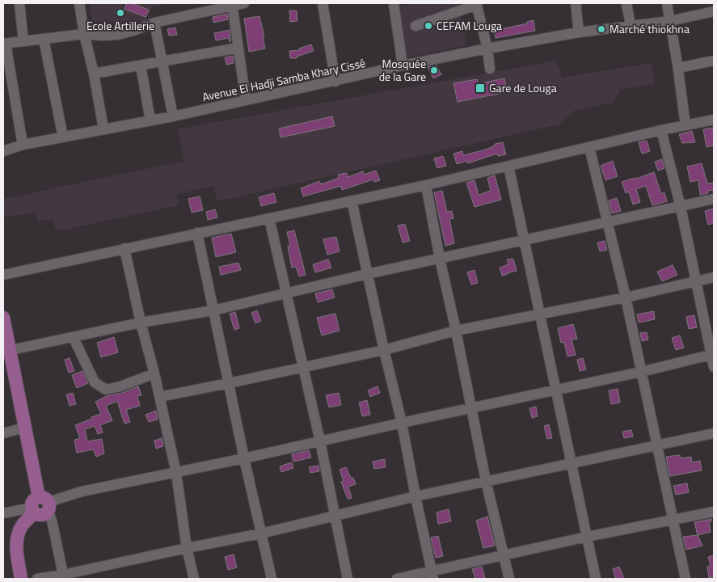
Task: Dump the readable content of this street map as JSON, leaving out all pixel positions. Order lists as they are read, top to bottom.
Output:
{
  "streets": {
    "street": ["Avenue El Hadji Samba Khary Cissé"]
  },
  "places": {
    "other": [
      "Ecole Artillerie",
      "CEFAM Louga",
      "Marché thiokhna",
      "Mosquée de la Gare"
    ],
    "transit": ["Gare de Louga"]
  }
}
